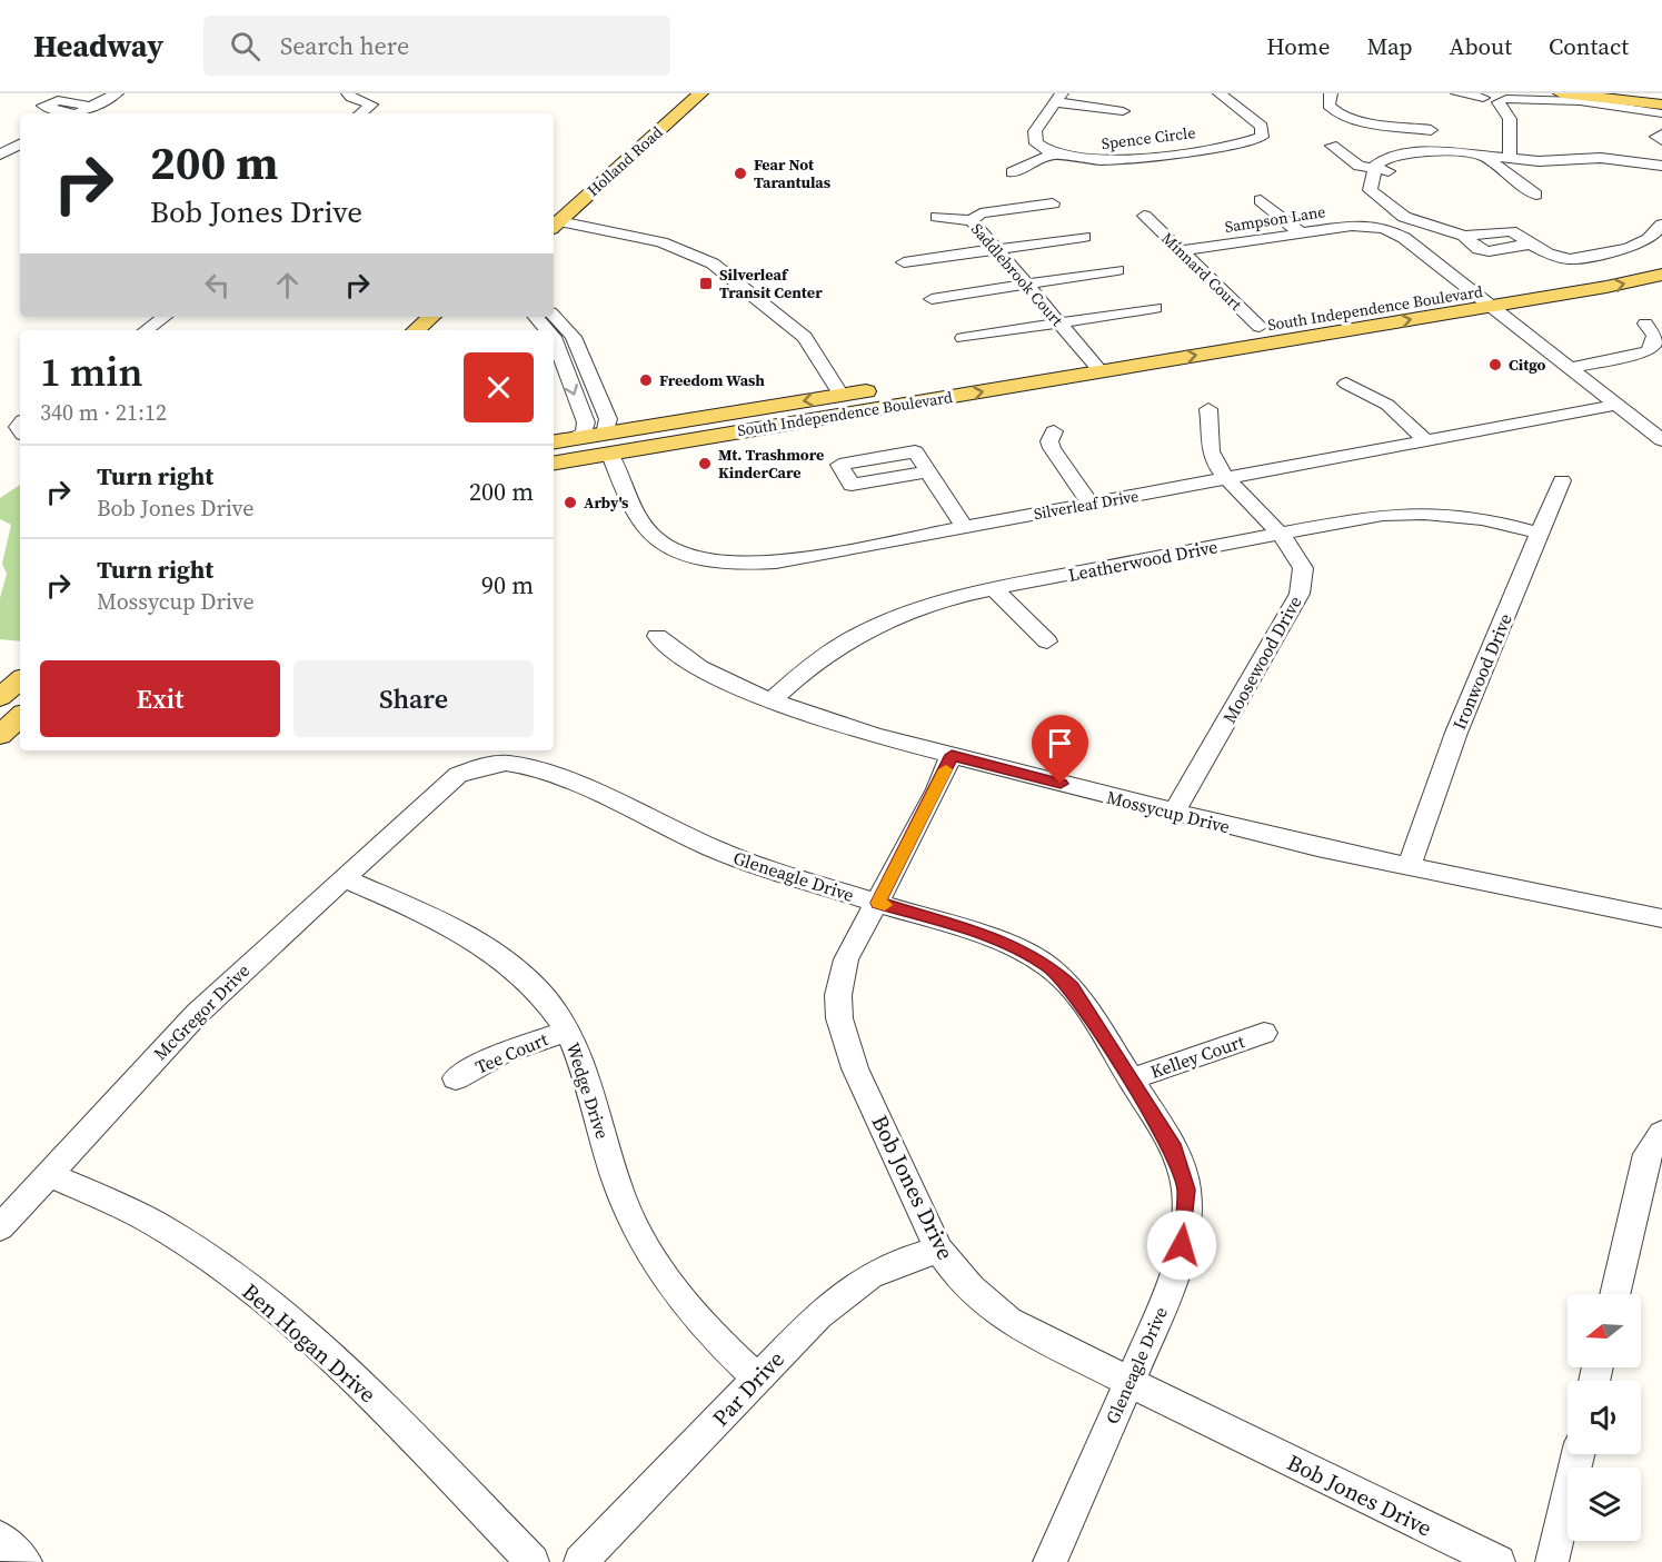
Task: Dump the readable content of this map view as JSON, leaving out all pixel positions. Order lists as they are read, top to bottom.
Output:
{
  "streets": {
    "main road": ["Holland Road", "South Independence Boulevard"],
    "street": [
      "Spence Circle",
      "Sampson Lane",
      "Minnard Court",
      "Saddlebrook Court",
      "Silverleaf Drive",
      "Leatherwood Drive",
      "Moosewood Drive",
      "Ironwood Drive",
      "Mossycup Drive",
      "Gleneagle Drive",
      "McGregor Drive",
      "Tee Court",
      "Kelley Court",
      "Wedge Drive",
      "Bob Jones Drive",
      "Ben Hogan Drive",
      "Par Drive"
    ]
  },
  "crossings": [
    ["Sampson Lane", "Minnard Court"],
    ["Minnard Court", "South Independence Boulevard"],
    ["Saddlebrook Court", "South Independence Boulevard"],
    ["South Independence Boulevard", "Silverleaf Drive"],
    ["Silverleaf Drive", "Moosewood Drive"],
    ["Leatherwood Drive", "Moosewood Drive"],
    ["Leatherwood Drive", "Ironwood Drive"],
    ["Leatherwood Drive", "Mossycup Drive"],
    ["Moosewood Drive", "Mossycup Drive"],
    ["Ironwood Drive", "Mossycup Drive"],
    ["Mossycup Drive", "Bob Jones Drive"],
    ["Gleneagle Drive", "McGregor Drive"],
    ["Gleneagle Drive", "Kelley Court"],
    ["Gleneagle Drive", "Bob Jones Drive"],
    ["McGregor Drive", "Wedge Drive"],
    ["McGregor Drive", "Ben Hogan Drive"],
    ["Tee Court", "Wedge Drive"],
    ["Wedge Drive", "Par Drive"],
    ["Bob Jones Drive", "Par Drive"]
  ],
  "places": {
    "other": [
      "Fear Not Tarantulas",
      "Citgo",
      "Freedom Wash",
      "Mt. Trashmore KinderCare",
      "Arby's"
    ],
    "transit": ["Silverleaf Transit Center"]
  },
  "north": "left",
  "page": {
    "header": "Headway",
    "search": "Search here",
    "nav": [
      "Home",
      "Map",
      "About",
      "Contact"
    ],
    "turn": ["200 m", "Bob Jones Drive"],
    "heading": ["1 min", "340 m · 21:12"],
    "list": [
      {
        "name": "Turn right",
        "note": "Bob Jones Drive",
        "value": "200 m"
      },
      {
        "name": "Turn right",
        "note": "Mossycup Drive",
        "value": "90 m"
      }
    ],
    "buttons": ["Exit", "Share"]
  }
}
